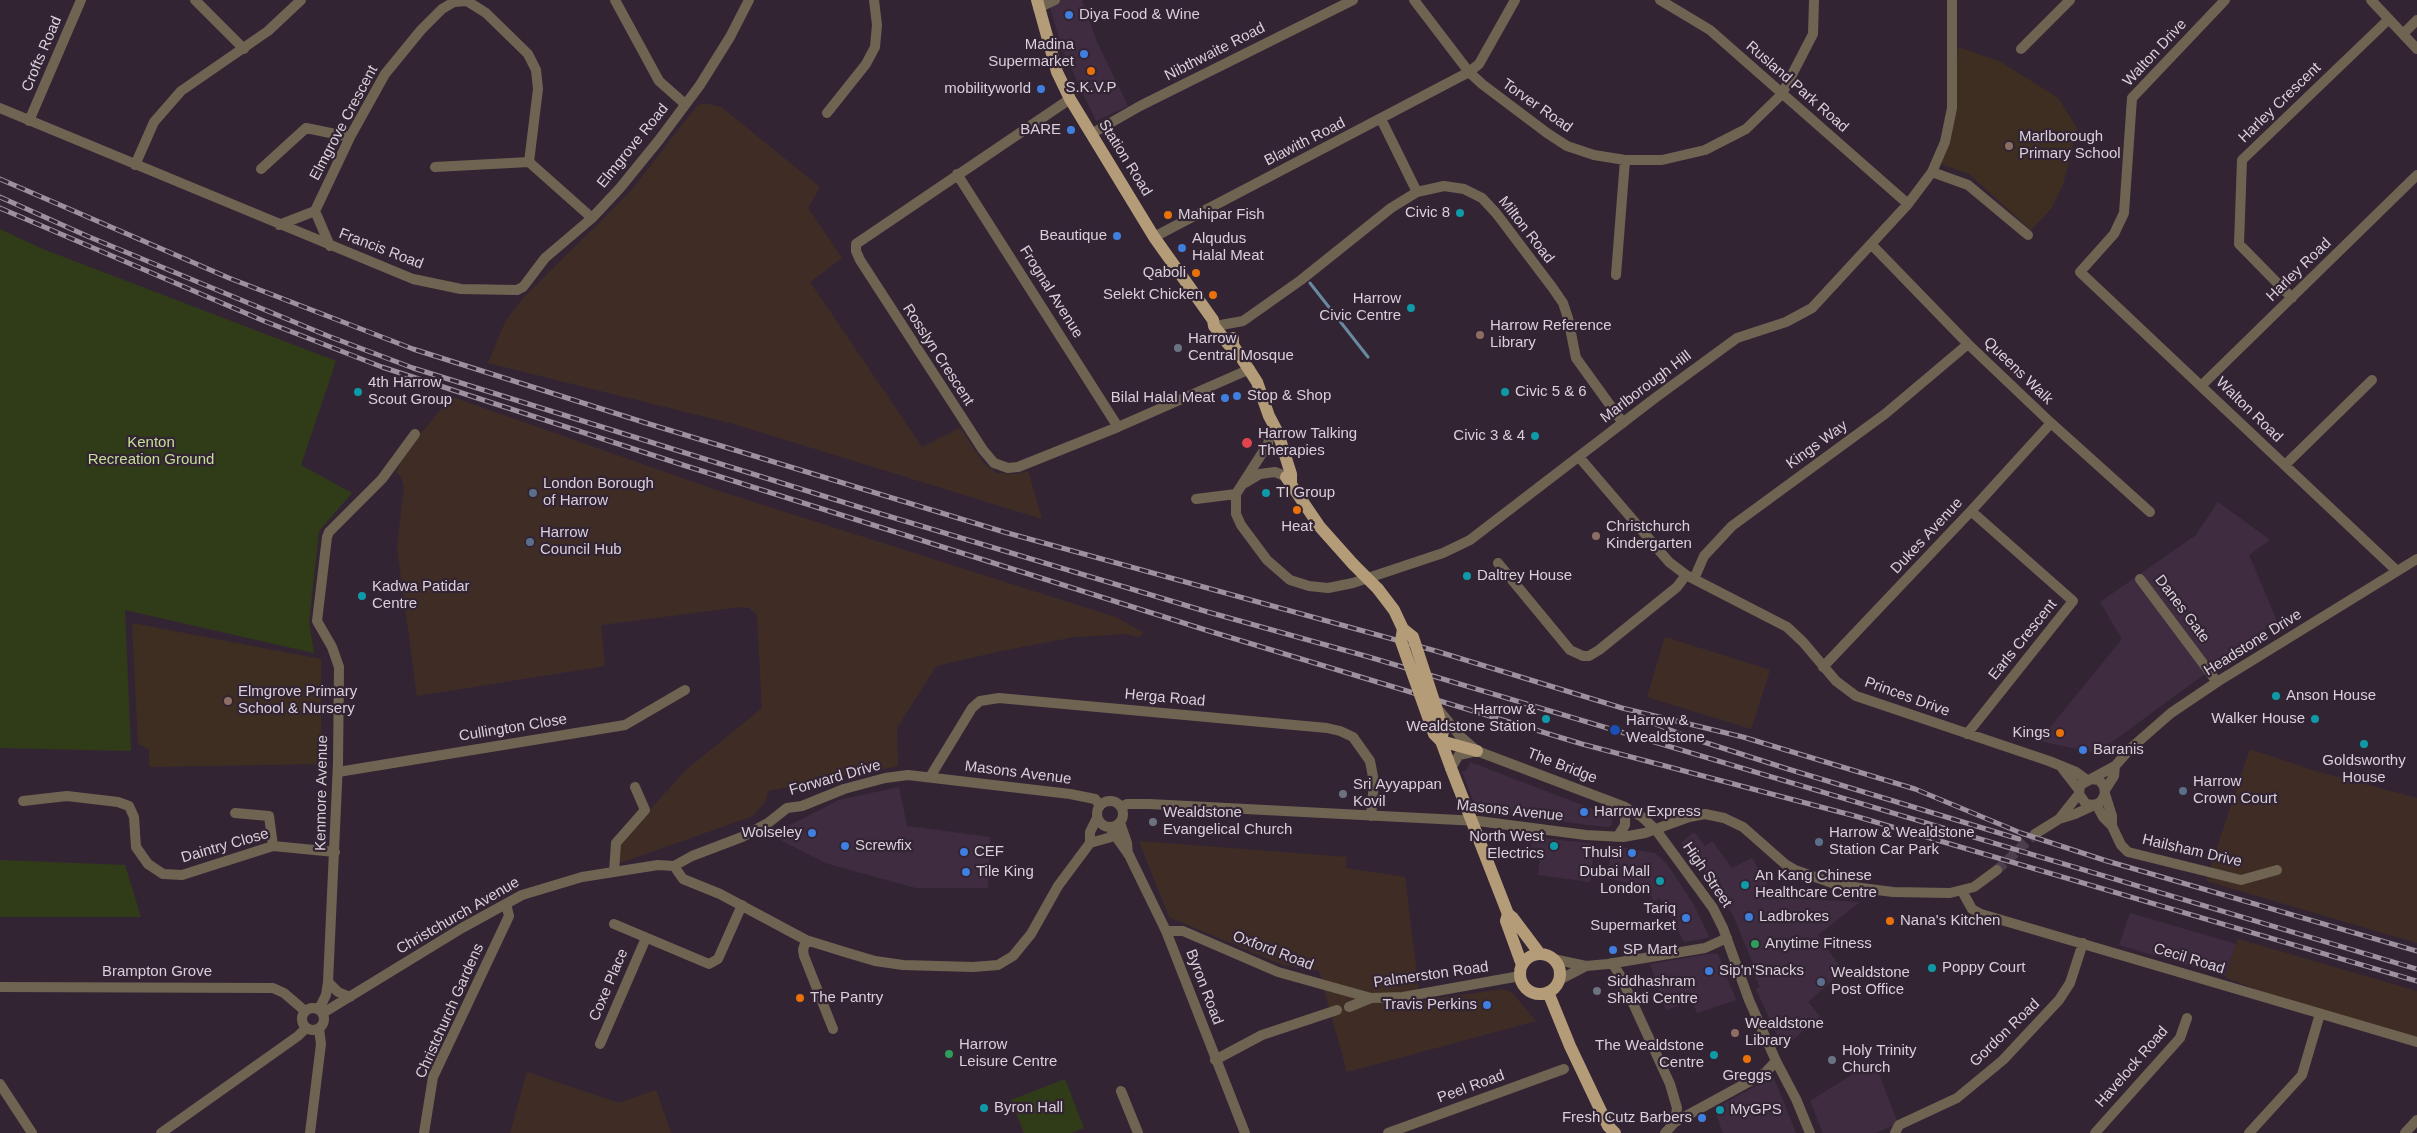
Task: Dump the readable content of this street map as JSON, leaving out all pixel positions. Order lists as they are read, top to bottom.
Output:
{
  "streets": {
    "main road": ["Station Road", "The Bridge"],
    "street": [
      "Nibthwaite Road",
      "Walton Drive",
      "Crofts Road",
      "Rusland Park Road",
      "Harley Crescent",
      "Torver Road",
      "Elmgrove Crescent",
      "Blawith Road",
      "Elmgrove Road",
      "Milton Road",
      "Francis Road",
      "Harley Road",
      "Frognal Avenue",
      "Rosslyn Crescent",
      "Queens Walk",
      "Marlborough Hill",
      "Walton Road",
      "Kings Way",
      "Dukes Avenue",
      "Danes Gate",
      "Earls Crescent",
      "Headstone Drive",
      "Princes Drive",
      "Herga Road",
      "Cullington Close",
      "Masons Avenue",
      "Forward Drive",
      "Kenmore Avenue",
      "Daintry Close",
      "Hailsham Drive",
      "High Street",
      "Christchurch Avenue",
      "Oxford Road",
      "Cecil Road",
      "Brampton Grove",
      "Palmerston Road",
      "Coxe Place",
      "Byron Road",
      "Christchurch Gardens",
      "Gordon Road",
      "Havelock Road",
      "Peel Road"
    ]
  },
  "crossings": [
    ["Nibthwaite Road", "Station Road"],
    ["Walton Drive", "Walton Road"],
    ["Crofts Road", "Francis Road"],
    ["Rusland Park Road", "Torver Road"],
    ["Rusland Park Road", "Marlborough Hill"],
    ["Harley Crescent", "Harley Road"],
    ["Torver Road", "Blawith Road"],
    ["Blawith Road", "Station Road"],
    ["Elmgrove Road", "Francis Road"],
    ["Station Road", "Milton Road"],
    ["Station Road", "Rosslyn Crescent"],
    ["Station Road", "The Bridge"],
    ["Milton Road", "Marlborough Hill"],
    ["Harley Road", "Walton Road"],
    ["Frognal Avenue", "Rosslyn Crescent"],
    ["Queens Walk", "Marlborough Hill"],
    ["Queens Walk", "Kings Way"],
    ["Queens Walk", "Dukes Avenue"],
    ["Marlborough Hill", "Princes Drive"],
    ["Walton Road", "Headstone Drive"],
    ["Kings Way", "Princes Drive"],
    ["Dukes Avenue", "Earls Crescent"],
    ["Dukes Avenue", "Princes Drive"],
    ["Danes Gate", "Headstone Drive"],
    ["Earls Crescent", "Princes Drive"],
    ["Headstone Drive", "Princes Drive"],
    ["Headstone Drive", "Hailsham Drive"],
    ["Princes Drive", "Hailsham Drive"],
    ["Herga Road", "Masons Avenue"],
    ["Herga Road", "Forward Drive"],
    ["Cullington Close", "Kenmore Avenue"],
    ["The Bridge", "Masons Avenue"],
    ["The Bridge", "High Street"],
    ["Masons Avenue", "Forward Drive"],
    ["Masons Avenue", "High Street"],
    ["Masons Avenue", "Cecil Road"],
    ["Masons Avenue", "Byron Road"],
    ["Forward Drive", "Christchurch Avenue"],
    ["Kenmore Avenue", "Daintry Close"],
    ["Kenmore Avenue", "Christchurch Avenue"],
    ["Kenmore Avenue", "Brampton Grove"],
    ["Christchurch Avenue", "Brampton Grove"],
    ["Christchurch Avenue", "Christchurch Gardens"],
    ["Oxford Road", "Palmerston Road"],
    ["Oxford Road", "Byron Road"],
    ["Cecil Road", "Gordon Road"]
  ],
  "parks": ["Kenton Recreation Ground"],
  "places": [
    "Diya Food & Wine",
    "Madina Supermarket",
    "S.K.V.P",
    "mobilityworld",
    "BARE",
    "Marlborough Primary School",
    "Civic 8",
    "Mahipar Fish",
    "Beautique",
    "Alqudus Halal Meat",
    "Qaboli",
    "Selekt Chicken",
    "Harrow Civic Centre",
    "Harrow Reference Library",
    "Harrow Central Mosque",
    "4th Harrow Scout Group",
    "Civic 5 & 6",
    "Stop & Shop",
    "Bilal Halal Meat",
    "Civic 3 & 4",
    "Harrow Talking Therapies",
    "London Borough of Harrow",
    "TI Group",
    "Heat",
    "Christchurch Kindergarten",
    "Harrow Council Hub",
    "Daltrey House",
    "Kadwa Patidar Centre",
    "Anson House",
    "Elmgrove Primary School & Nursery",
    "Harrow & Wealdstone Station",
    "Walker House",
    "Harrow & Wealdstone",
    "Kings",
    "Goldsworthy House",
    "Baranis",
    "Harrow Crown Court",
    "Sri Ayyappan Kovil",
    "Harrow Express",
    "Wealdstone Evangelical Church",
    "Wolseley",
    "Harrow & Wealdstone Station Car Park",
    "Screwfix",
    "North West Electrics",
    "CEF",
    "Thulsi",
    "Tile King",
    "Dubai Mall London",
    "An Kang Chinese Healthcare Centre",
    "Ladbrokes",
    "Tariq Supermarket",
    "Nana's Kitchen",
    "Anytime Fitness",
    "SP Mart",
    "Poppy Court",
    "Sip'n'Snacks",
    "Wealdstone Post Office",
    "Siddhashram Shakti Centre",
    "The Pantry",
    "Travis Perkins",
    "Wealdstone Library",
    "Harrow Leisure Centre",
    "The Wealdstone Centre",
    "Greggs",
    "Holy Trinity Church",
    "Byron Hall",
    "MyGPS",
    "Fresh Cutz Barbers"
  ]
}
